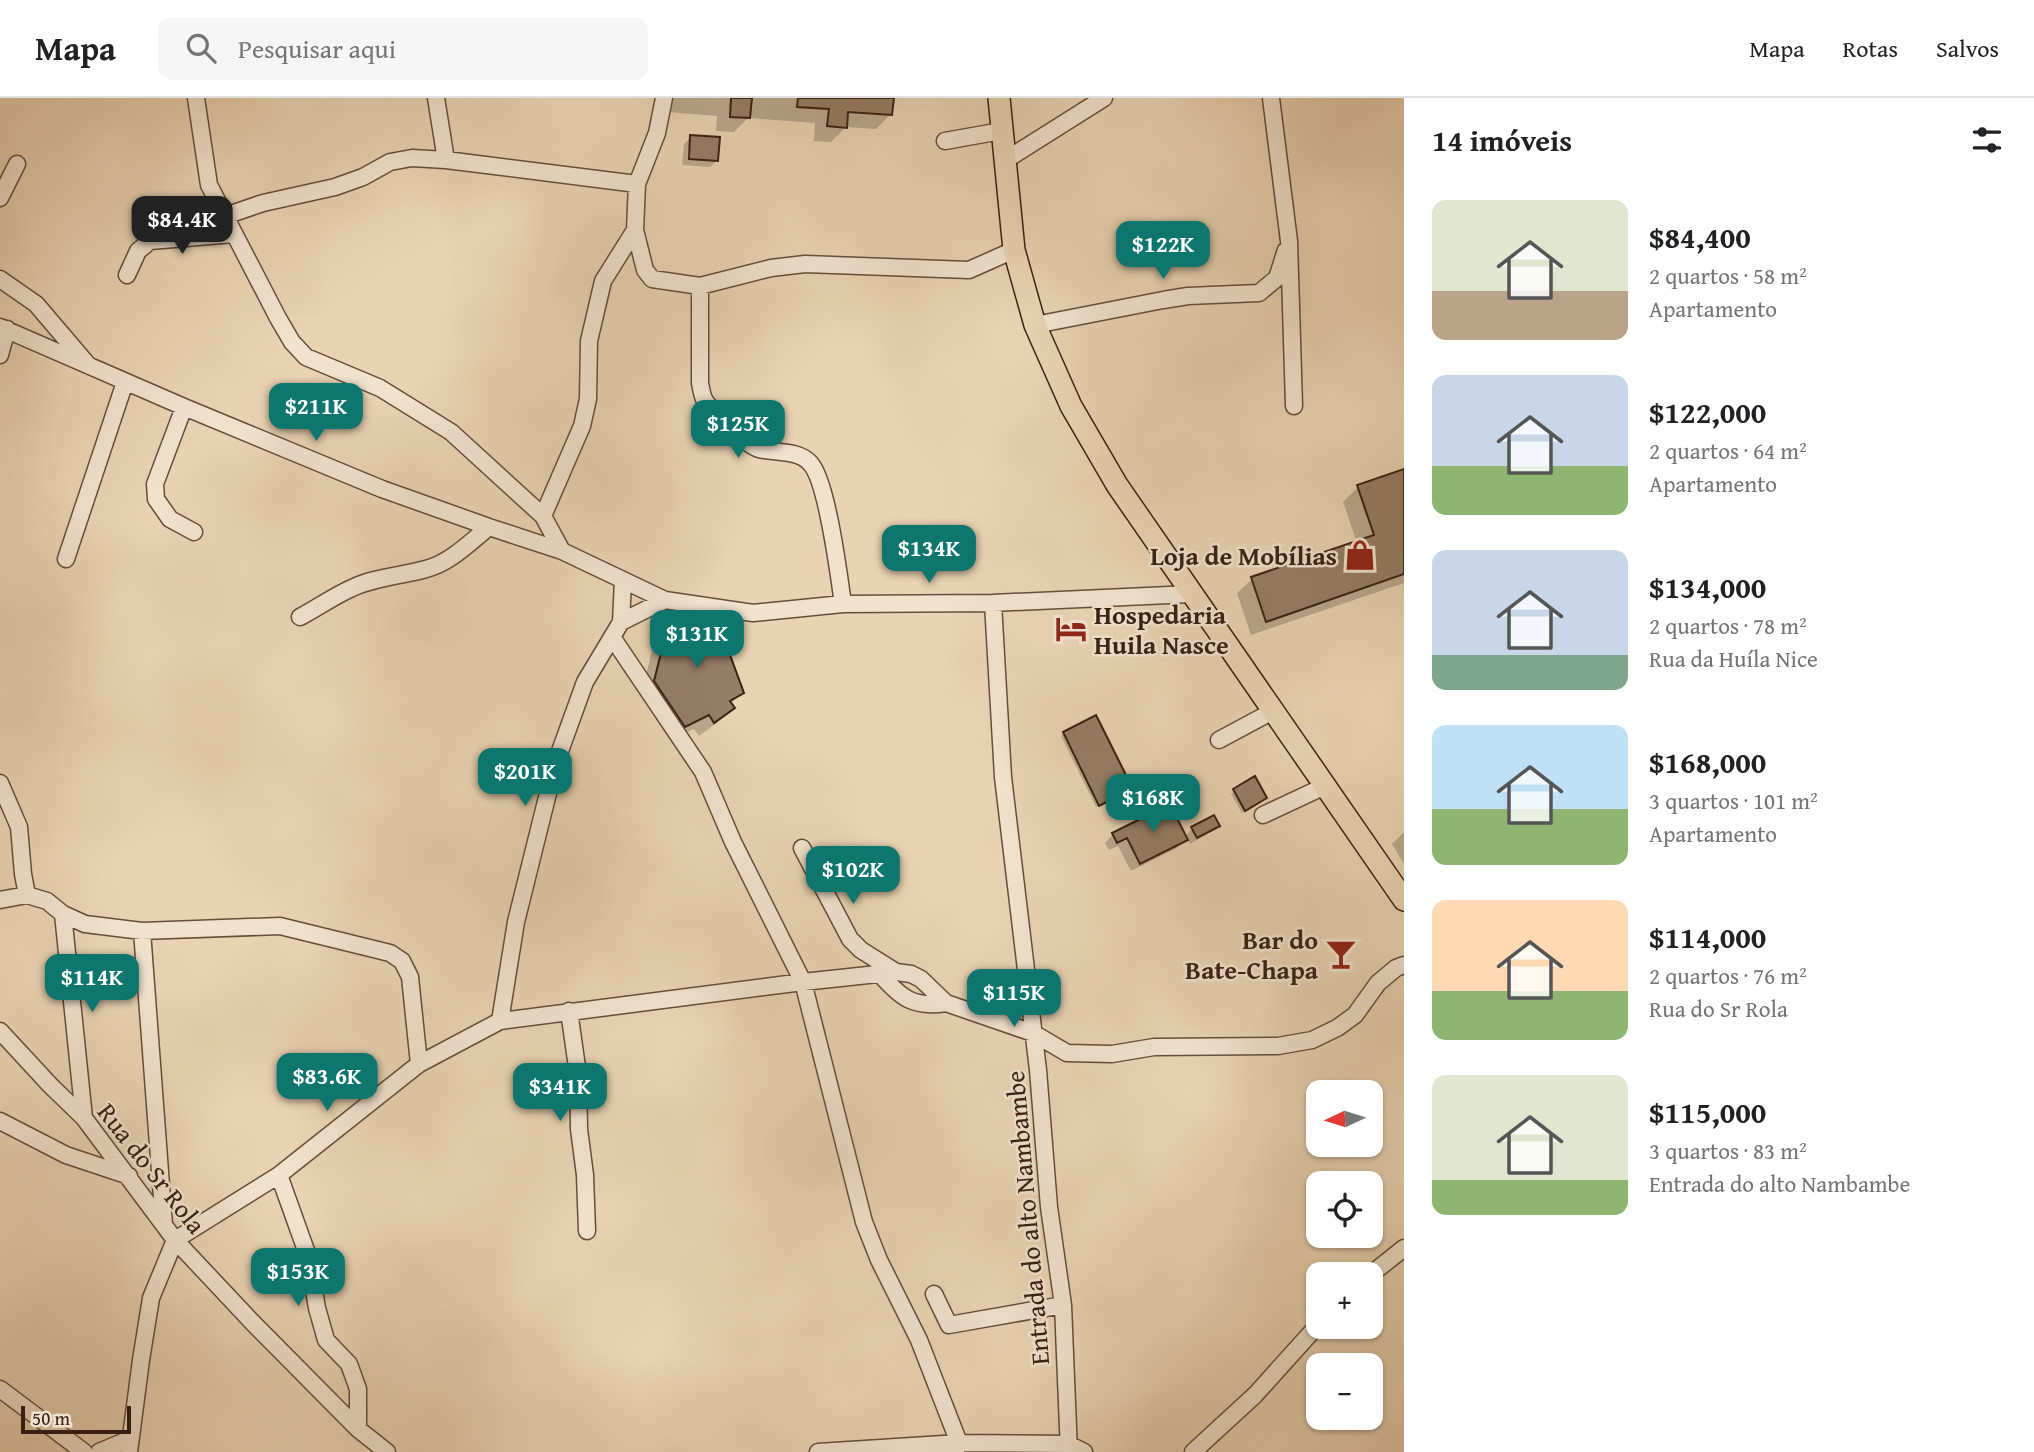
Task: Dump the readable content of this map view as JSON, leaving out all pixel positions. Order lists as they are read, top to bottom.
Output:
{
  "streets": {
    "street": ["Rua do Sr Rola", "Entrada do alto Nambambe"]
  },
  "places": {
    "shop": ["Loja de Mobílias"],
    "hotel": ["Hospedaria Huila Nasce"],
    "bar": ["Bar do Bate-Chapa"]
  },
  "scale_bar": "50 m",
  "north": "left",
  "page": {
    "header": "Mapa",
    "search": "Pesquisar aqui",
    "nav": ["Mapa", "Rotas", "Salvos"],
    "heading": "14 imóveis",
    "list": [
      {
        "name": "$84,400",
        "note": "2 quartos · 58 m² · Apartamento"
      },
      {
        "name": "$122,000",
        "note": "2 quartos · 64 m² · Apartamento"
      },
      {
        "name": "$134,000",
        "note": "2 quartos · 78 m² · Rua da Huíla Nice"
      },
      {
        "name": "$168,000",
        "note": "3 quartos · 101 m² · Apartamento"
      },
      {
        "name": "$114,000",
        "note": "2 quartos · 76 m² · Rua do Sr Rola"
      },
      {
        "name": "$115,000",
        "note": "3 quartos · 83 m² · Entrada do alto Nambambe"
      }
    ],
    "price": [
      "$84.4K",
      "$122K",
      "$211K",
      "$125K",
      "$134K",
      "$131K",
      "$201K",
      "$168K",
      "$102K",
      "$114K",
      "$115K",
      "$83.6K",
      "$341K",
      "$153K"
    ],
    "map_buttons": ["+", "−"],
    "scale": "50 m"
  }
}
